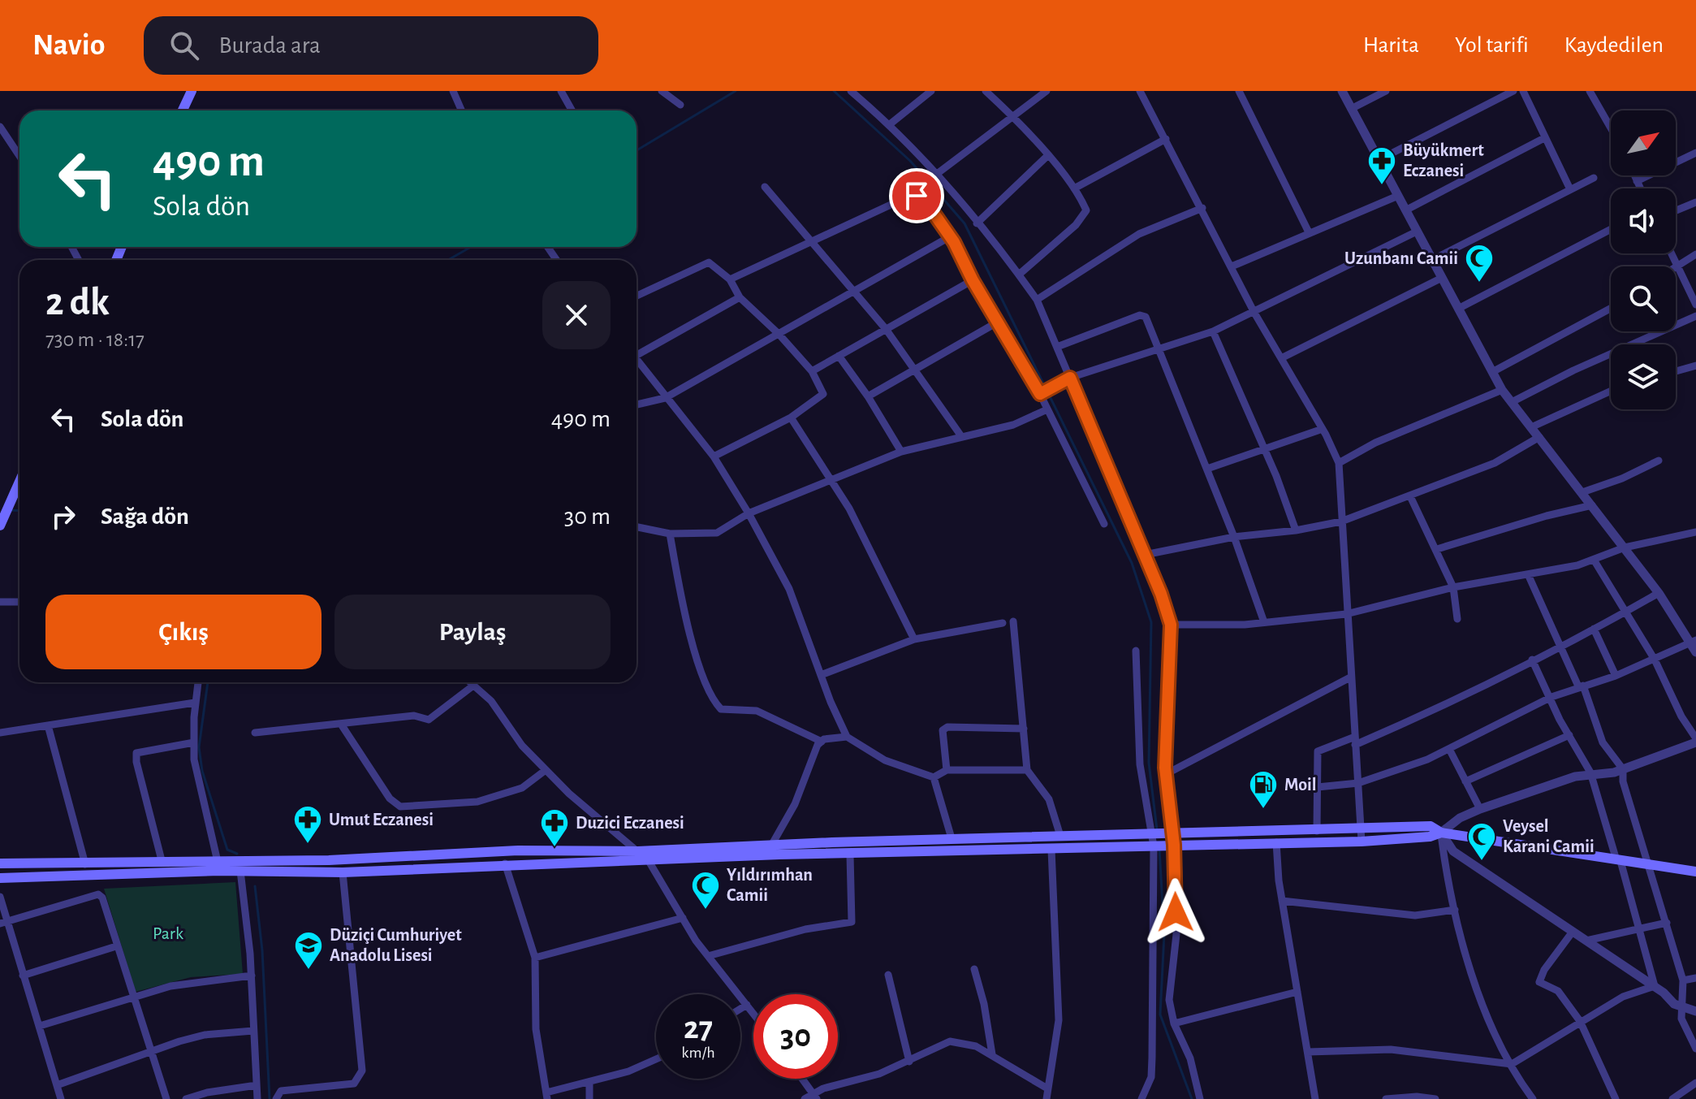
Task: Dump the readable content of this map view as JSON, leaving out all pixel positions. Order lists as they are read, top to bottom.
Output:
{
  "parks": ["Park"],
  "places": {
    "pharmacy": ["Büyükmert Eczanesi", "Umut Eczanesi", "Duzici Eczanesi"],
    "mosque": ["Uzunbanı Camii", "Veysel Karani Camii", "Yıldırımhan Camii"],
    "fuel station": ["Moil"],
    "school or university": ["Düziçi Cumhuriyet Anadolu Lisesi"]
  },
  "north": "top right",
  "page": {
    "header": "Navio",
    "search": "Burada ara",
    "nav": ["Harita", "Yol tarifi", "Kaydedilen"],
    "turn": ["490 m", "Sola dön"],
    "heading": ["2 dk", "730 m · 18:17"],
    "list": [
      {
        "name": "Sola dön",
        "value": "490 m"
      },
      {
        "name": "Sağa dön",
        "value": "30 m"
      }
    ],
    "buttons": ["Çıkış", "Paylaş"],
    "speed": "27 km/h",
    "limit": "30"
  }
}
